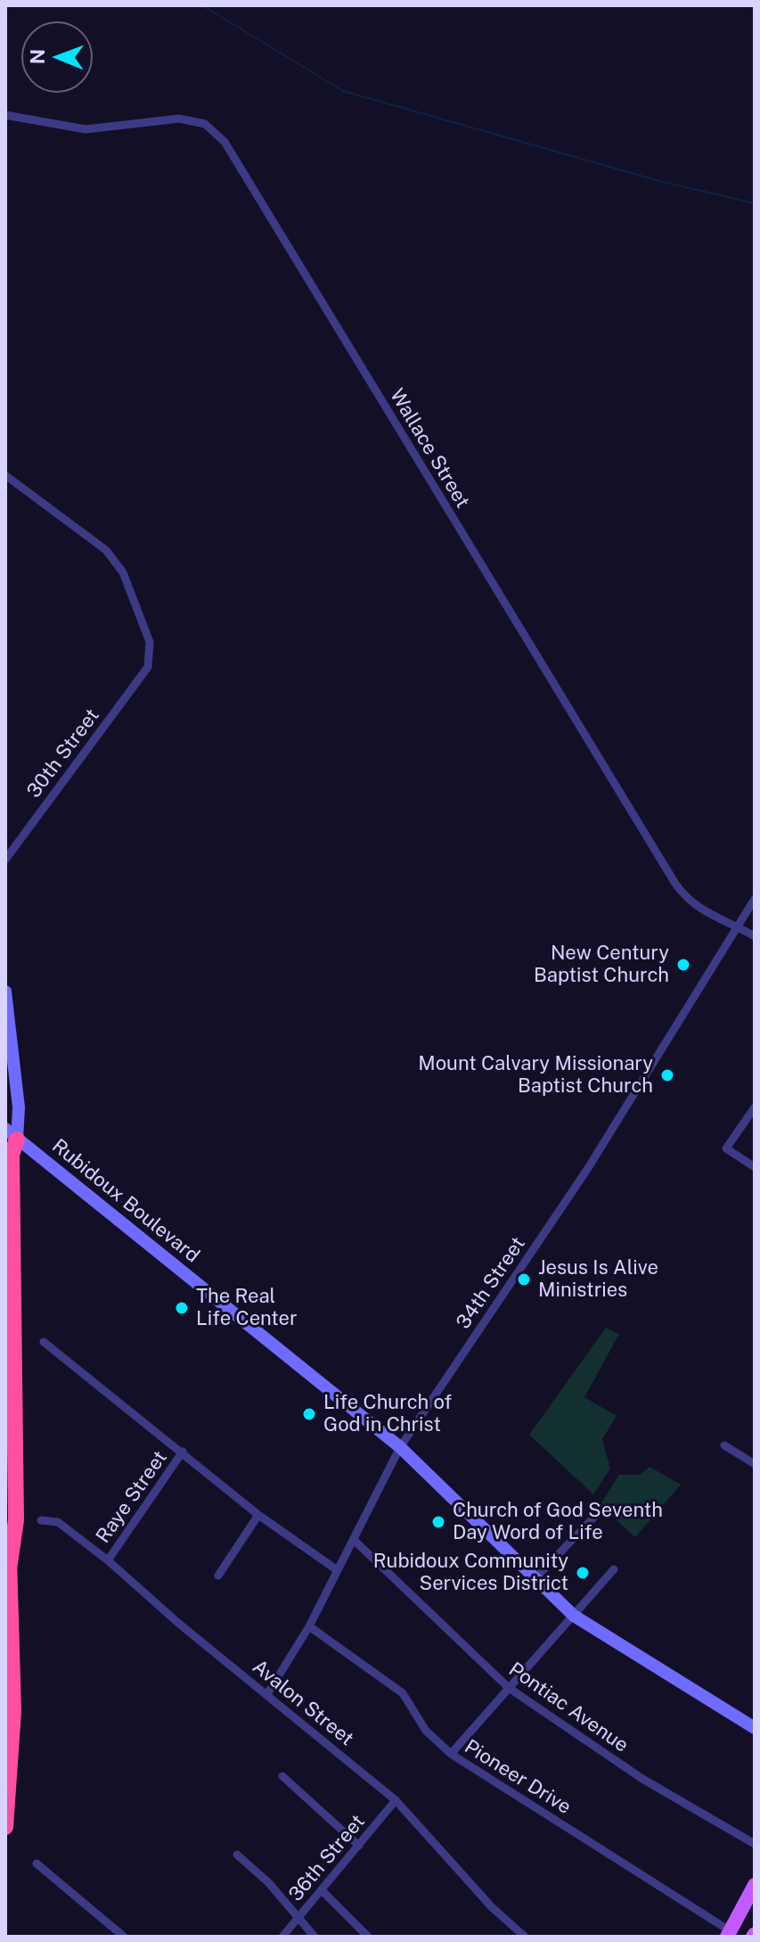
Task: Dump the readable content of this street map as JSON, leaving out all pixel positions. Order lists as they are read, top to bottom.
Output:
{
  "streets": {
    "main road": ["Rubidoux Boulevard"],
    "street": [
      "Wallace Street",
      "30th Street",
      "34th Street",
      "Raye Street",
      "Avalon Street",
      "Pontiac Avenue",
      "Pioneer Drive",
      "36th Street"
    ]
  },
  "crossings": [
    ["Wallace Street", "34th Street"],
    ["Rubidoux Boulevard", "34th Street"],
    ["34th Street", "Avalon Street"],
    ["34th Street", "Pontiac Avenue"],
    ["34th Street", "Pioneer Drive"],
    ["Raye Street", "Avalon Street"],
    ["Avalon Street", "36th Street"]
  ],
  "places": [
    "New Century Baptist Church",
    "Mount Calvary Missionary Baptist Church",
    "Jesus Is Alive Ministries",
    "The Real Life Center",
    "Life Church of God in Christ",
    "Church of God Seventh Day Word of Life",
    "Rubidoux Community Services District"
  ],
  "north": "left"
}
